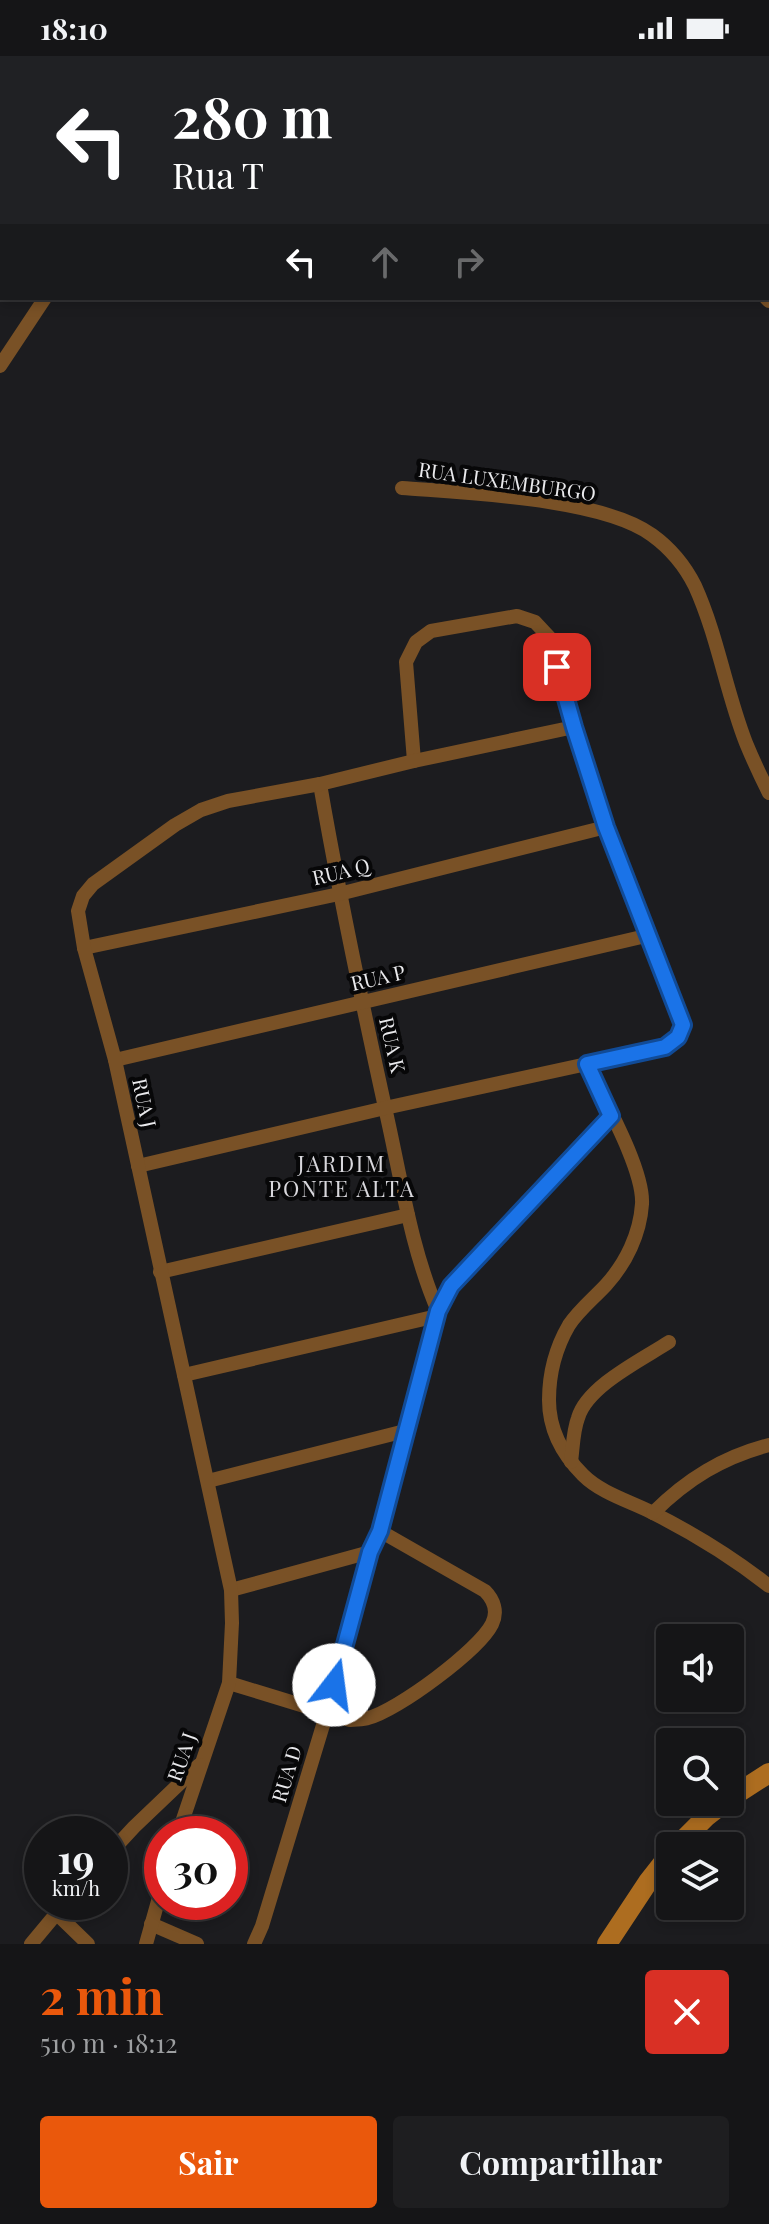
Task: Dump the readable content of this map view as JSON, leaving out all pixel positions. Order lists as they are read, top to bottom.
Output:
{
  "streets": {
    "street": [
      "RUA LUXEMBURGO",
      "RUA Q",
      "RUA P",
      "RUA K",
      "RUA J",
      "RUA D"
    ]
  },
  "crossings": [
    ["RUA Q", "RUA K"],
    ["RUA Q", "RUA J"],
    ["RUA P", "RUA K"],
    ["RUA P", "RUA J"],
    ["RUA K", "RUA J"],
    ["RUA K", "RUA D"]
  ],
  "districts": ["JARDIM PONTE ALTA"],
  "page": {
    "status": "18:10",
    "turn": ["280 m", "Rua T"],
    "speed": "19 km/h",
    "limit": "30",
    "heading": ["2 min", "510 m · 18:12"],
    "buttons": ["Sair", "Compartilhar"]
  }
}
